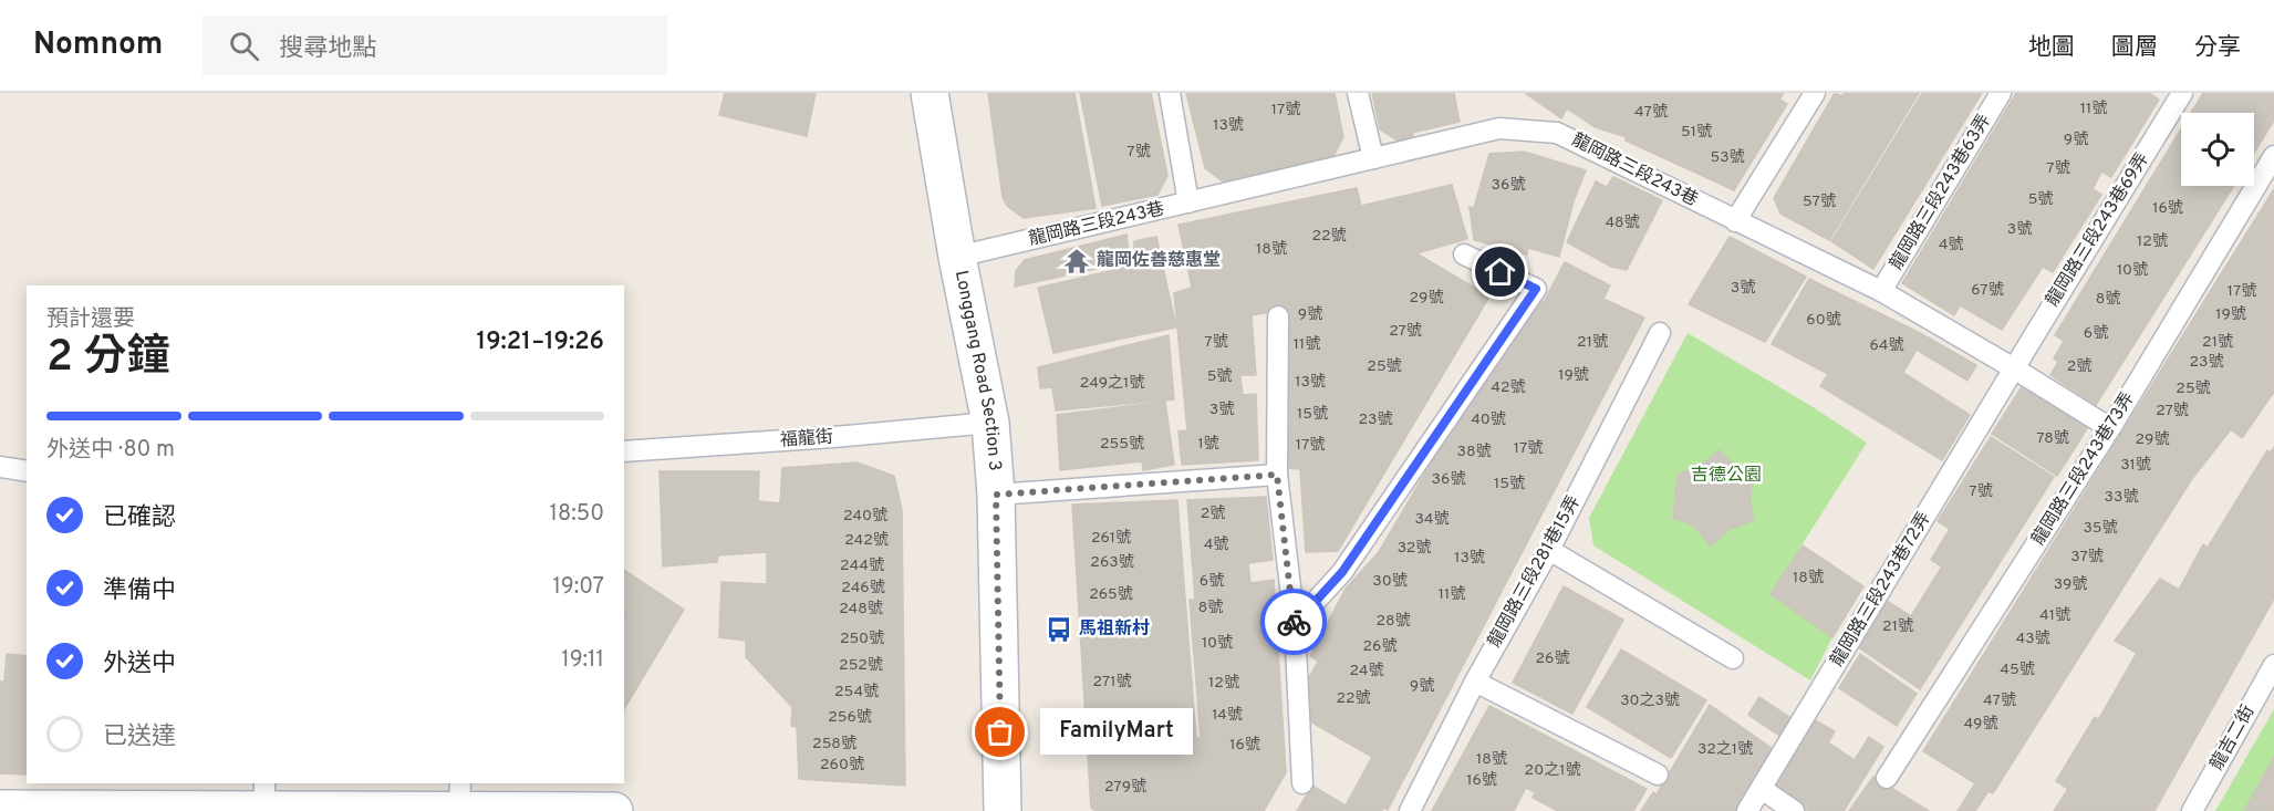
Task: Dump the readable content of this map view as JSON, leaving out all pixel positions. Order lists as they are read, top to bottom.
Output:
{
  "streets": {
    "main road": ["Longgang Road Section 3"],
    "lane": [
      "龍岡路三段243巷",
      "龍岡路三段243巷63弄",
      "龍岡路三段243巷69弄",
      "福龍街",
      "龍岡路三段243巷73弄",
      "龍岡路三段281巷15弄",
      "龍岡路三段243巷72弄",
      "龍吉二街"
    ]
  },
  "crossings": [
    ["龍岡路三段243巷", "龍岡路三段243巷63弄"],
    ["龍岡路三段243巷", "龍岡路三段243巷69弄"],
    ["龍岡路三段243巷", "Longgang Road Section 3"],
    ["龍岡路三段243巷", "龍岡路三段243巷73弄"],
    ["龍岡路三段243巷", "龍岡路三段243巷72弄"],
    ["龍岡路三段243巷69弄", "龍岡路三段243巷72弄"],
    ["Longgang Road Section 3", "福龍街"]
  ],
  "parks": ["吉德公園"],
  "places": {
    "temple": ["龍岡佐善慈惠堂"],
    "bus stop": ["馬祖新村"],
    "other": ["FamilyMart"]
  },
  "house_numbers": [
    "11號",
    "17號",
    "47號",
    "13號",
    "51號",
    "9號",
    "7號",
    "53號",
    "7號",
    "36號",
    "5號",
    "57號",
    "16號",
    "48號",
    "3號",
    "22號",
    "12號",
    "4號",
    "18號",
    "10號",
    "3號",
    "67號",
    "17號",
    "29號",
    "8號",
    "9號",
    "19號",
    "60號",
    "27號",
    "6號",
    "7號",
    "21號",
    "21號",
    "11號",
    "64號",
    "23號",
    "25號",
    "2號",
    "19號",
    "5號",
    "13號",
    "249之1號",
    "42號",
    "25號",
    "3號",
    "27號",
    "15號",
    "23號",
    "40號",
    "78號",
    "29號",
    "255號",
    "1號",
    "17號",
    "17號",
    "38號",
    "31號",
    "36號",
    "15號",
    "7號",
    "33號",
    "2號",
    "240號",
    "34號",
    "35號",
    "261號",
    "242號",
    "4號",
    "32號",
    "37號",
    "13號",
    "263號",
    "244號",
    "18號",
    "6號",
    "30號",
    "39號",
    "246號",
    "265號",
    "11號",
    "8號",
    "248號",
    "41號",
    "28號",
    "21號",
    "250號",
    "43號",
    "10號",
    "26號",
    "26號",
    "252號",
    "45號",
    "24號",
    "271號",
    "12號",
    "9號",
    "254號",
    "22號",
    "30之3號",
    "47號",
    "14號",
    "256號",
    "49號",
    "258號",
    "16號",
    "32之1號",
    "18號",
    "260號",
    "20之1號",
    "16號",
    "279號"
  ],
  "page": {
    "header": "Nomnom",
    "search": "搜尋地點",
    "nav": ["地圖", "圖層", "分享"],
    "heading": ["2 分鐘", "預計還要", "19:21–19:26"],
    "bar": "外送中 · 80 m",
    "list": [
      ["已確認", "18:50"],
      ["準備中", "19:07"],
      ["外送中", "19:11"],
      "已送達"
    ],
    "bubble": "FamilyMart"
  }
}
